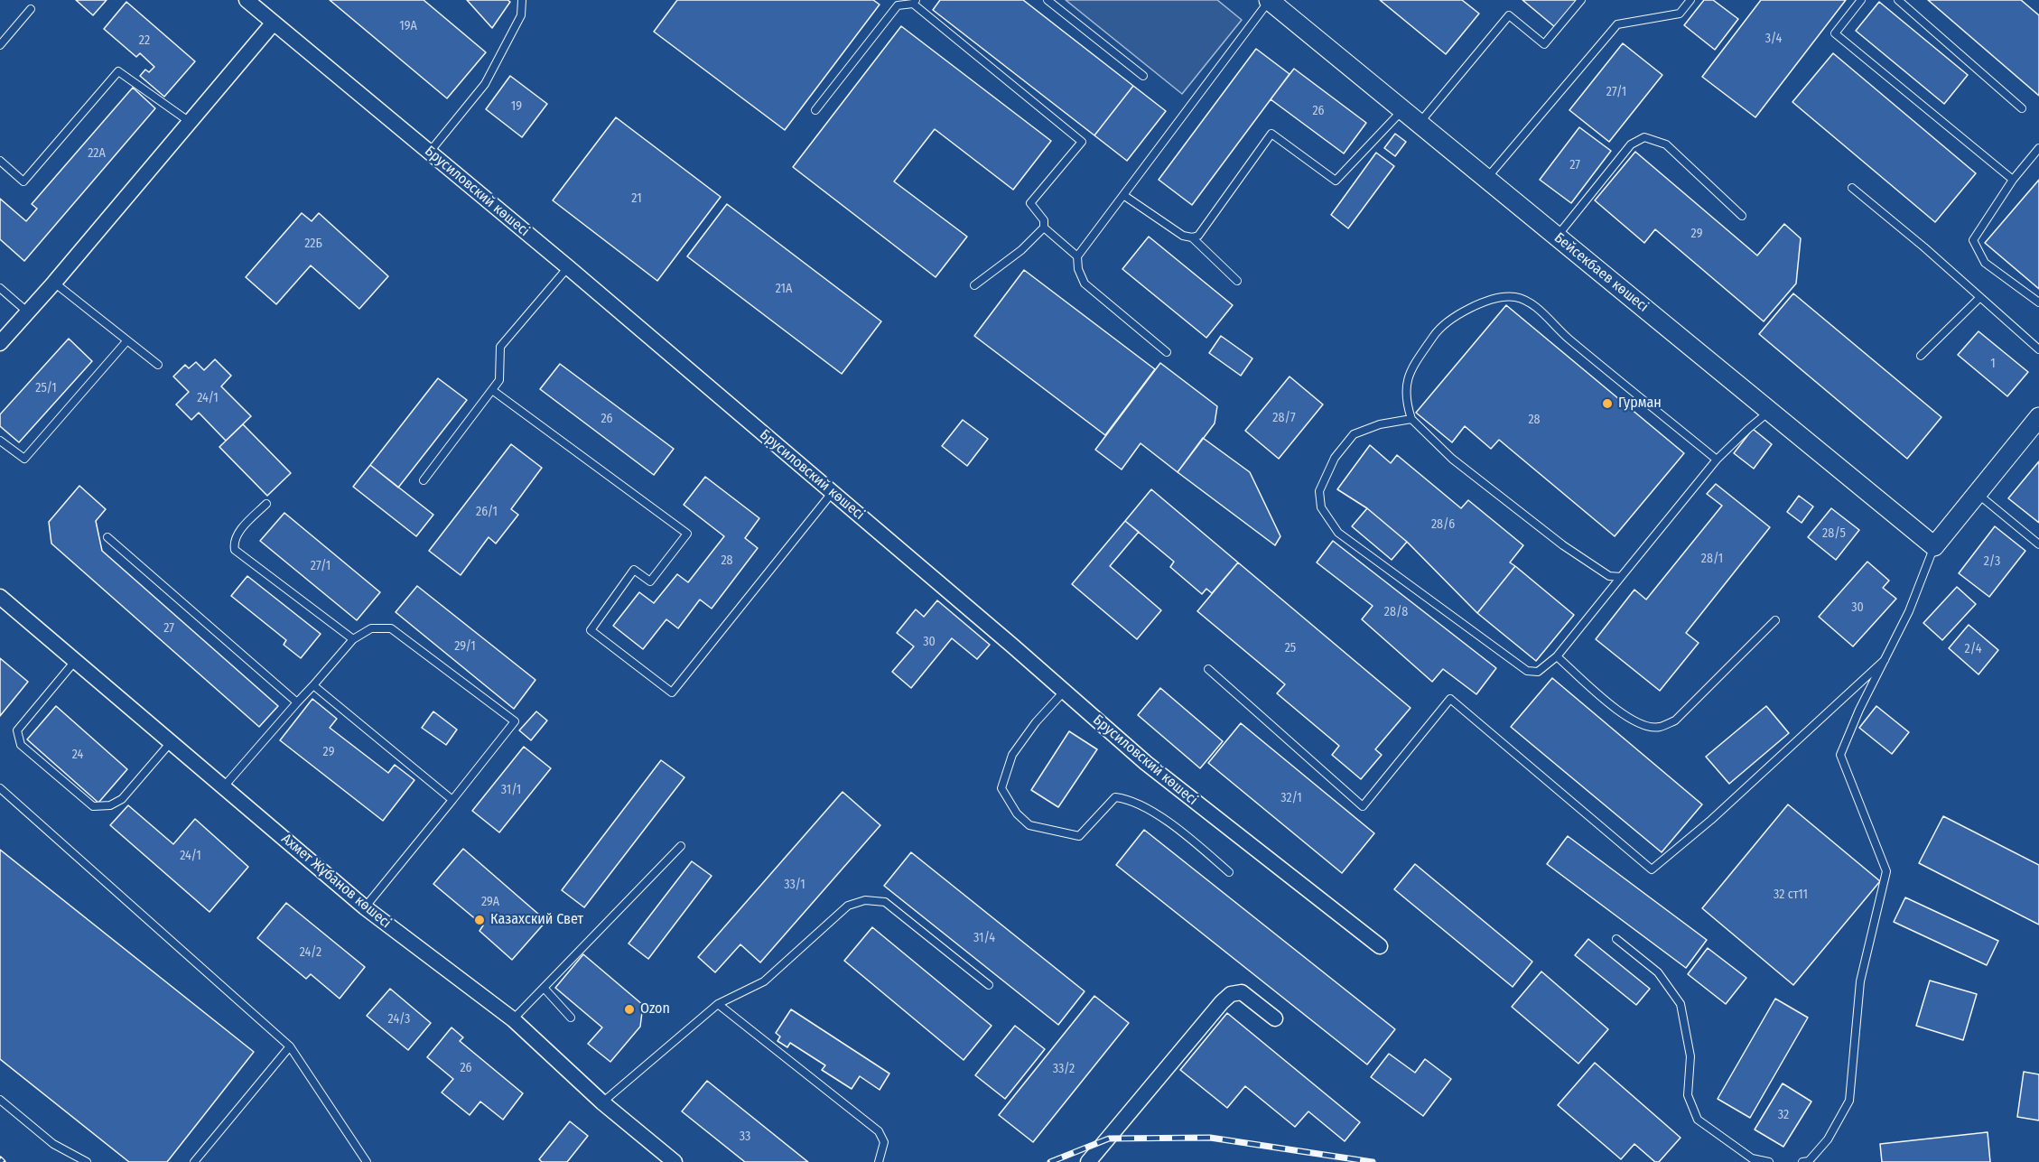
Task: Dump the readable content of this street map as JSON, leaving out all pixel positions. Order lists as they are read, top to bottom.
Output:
{
  "streets": {
    "street": ["Брусиловский көшесі", "Бейсекбаев көшесі", "Ахмет Жұбанов көшесі"]
  },
  "places": ["Гурман", "Казахский Свет", "Ozon"],
  "house_numbers": [
    "19А",
    "3/4",
    "22",
    "27/1",
    "19",
    "26",
    "22А",
    "27",
    "21",
    "29",
    "22Б",
    "21А",
    "1",
    "25/1",
    "24/1",
    "28/7",
    "26",
    "28",
    "26/1",
    "28/6",
    "28/5",
    "28/1",
    "28",
    "2/3",
    "27/1",
    "30",
    "28/8",
    "27",
    "30",
    "29/1",
    "25",
    "2/4",
    "29",
    "24",
    "31/1",
    "32/1",
    "24/1",
    "33/1",
    "32 ст11",
    "29А",
    "31/4",
    "24/2",
    "24/3",
    "26",
    "33/2",
    "32",
    "33"
  ]
}
